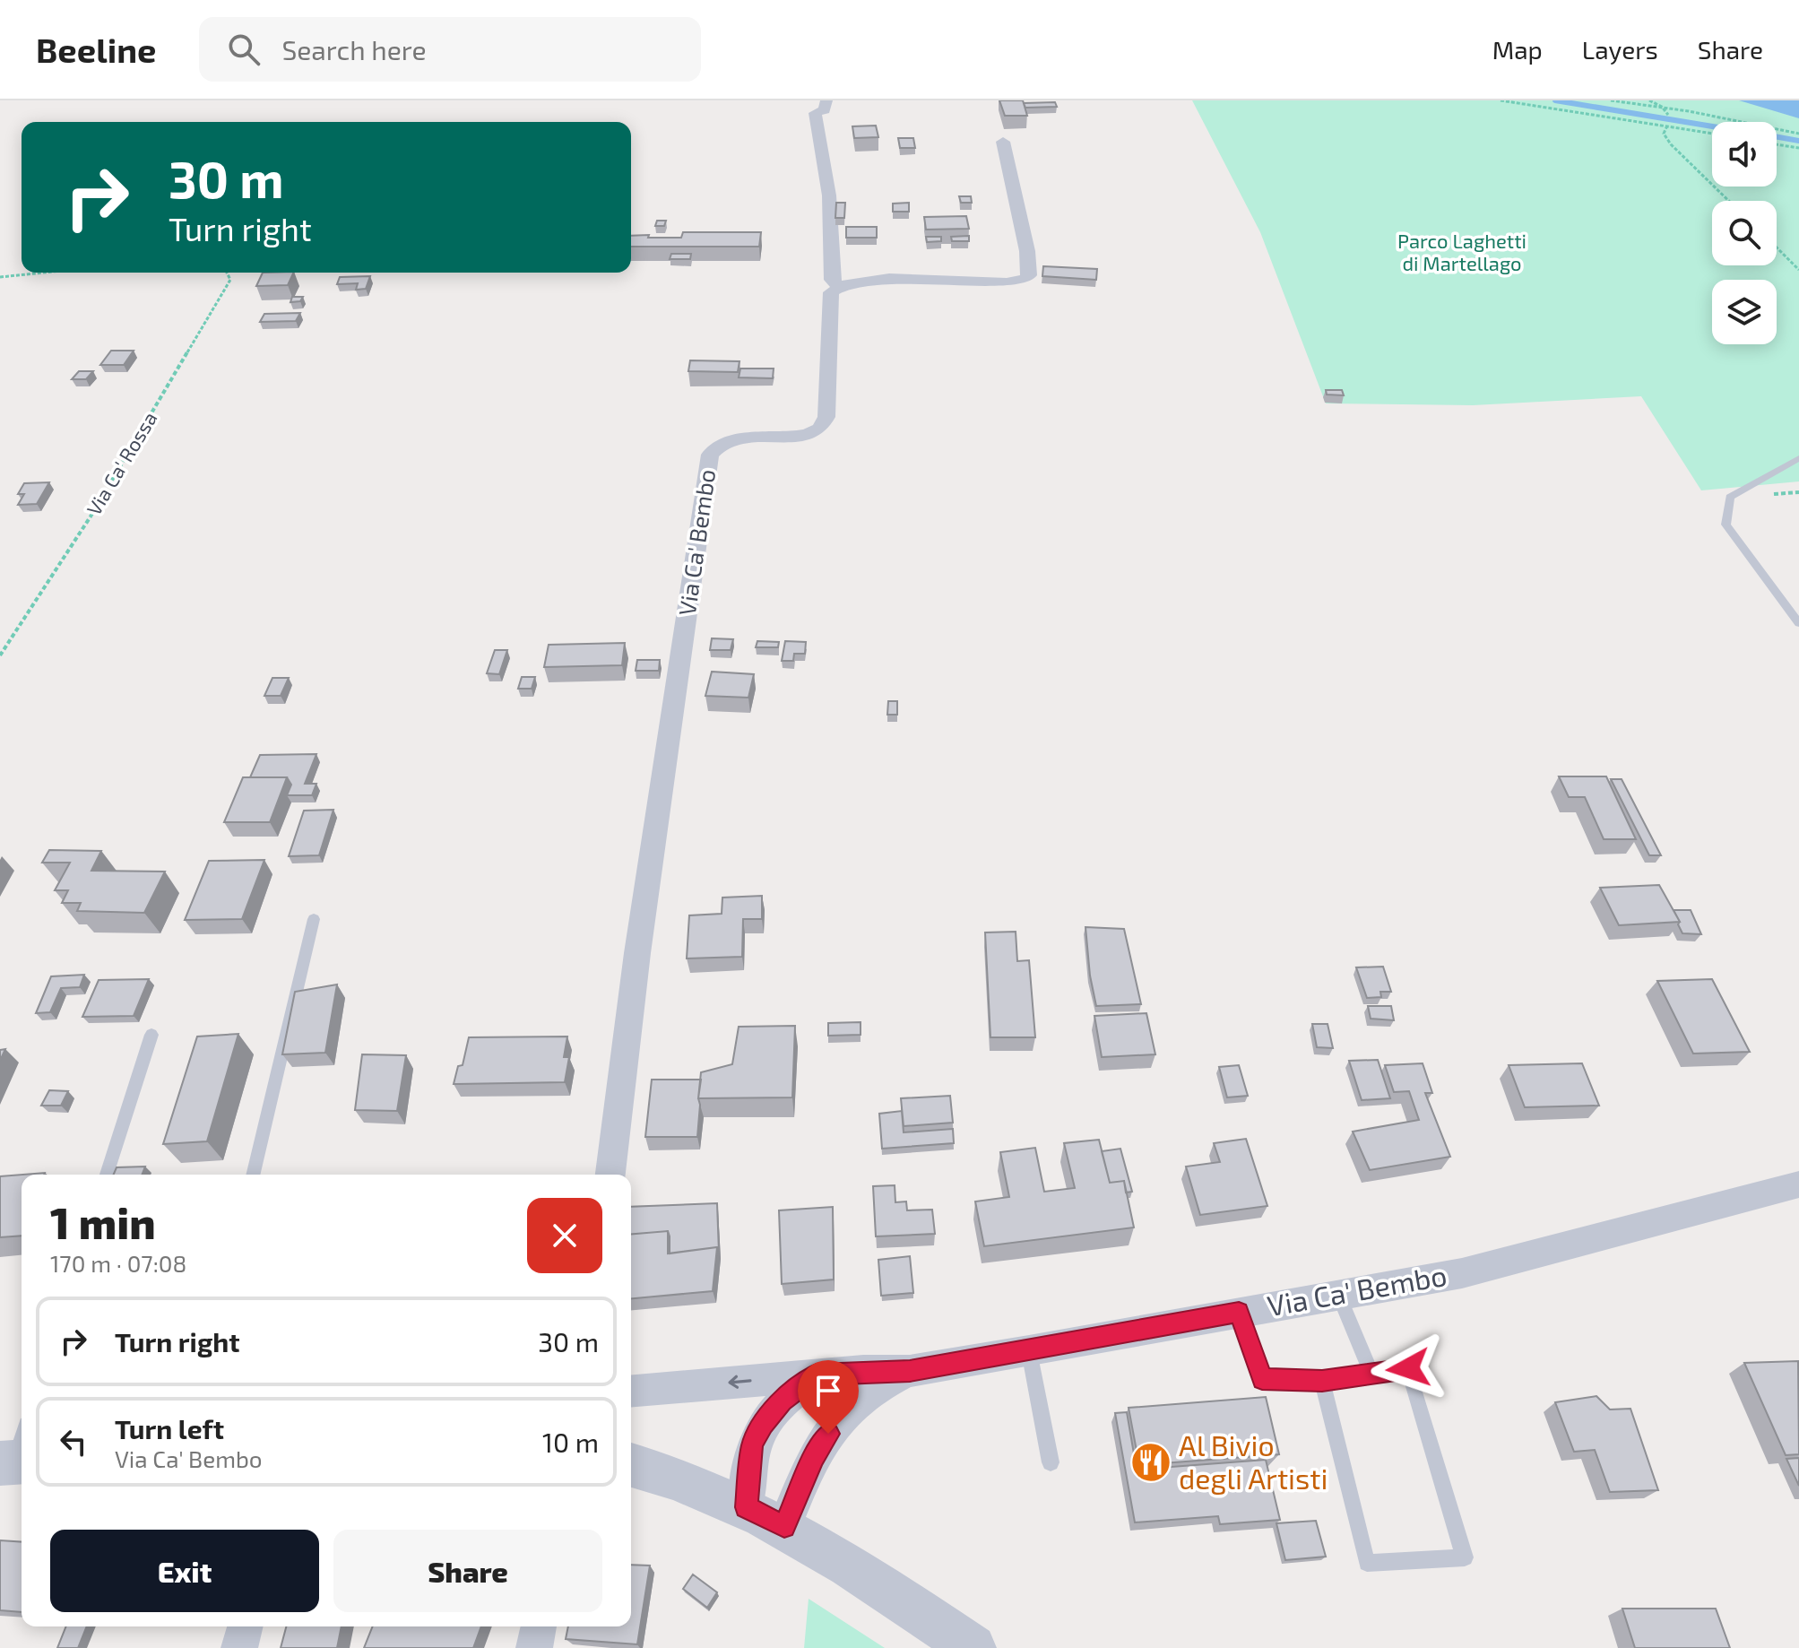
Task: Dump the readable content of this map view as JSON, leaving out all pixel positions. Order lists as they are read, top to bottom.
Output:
{
  "streets": {
    "street": ["Via Ca' Bembo"],
    "path": ["Via Ca' Rossa"]
  },
  "parks": ["Parco Laghetti di Martellago"],
  "places": {
    "restaurant": ["Al Bivio degli Artisti"]
  },
  "page": {
    "header": "Beeline",
    "search": "Search here",
    "nav": ["Map", "Layers", "Share"],
    "turn": ["30 m", "Turn right"],
    "heading": ["1 min", "170 m · 07:08"],
    "list": [
      {
        "name": "Turn right",
        "value": "30 m"
      },
      {
        "name": "Turn left",
        "note": "Via Ca' Bembo",
        "value": "10 m"
      }
    ],
    "buttons": ["Exit", "Share"]
  }
}
